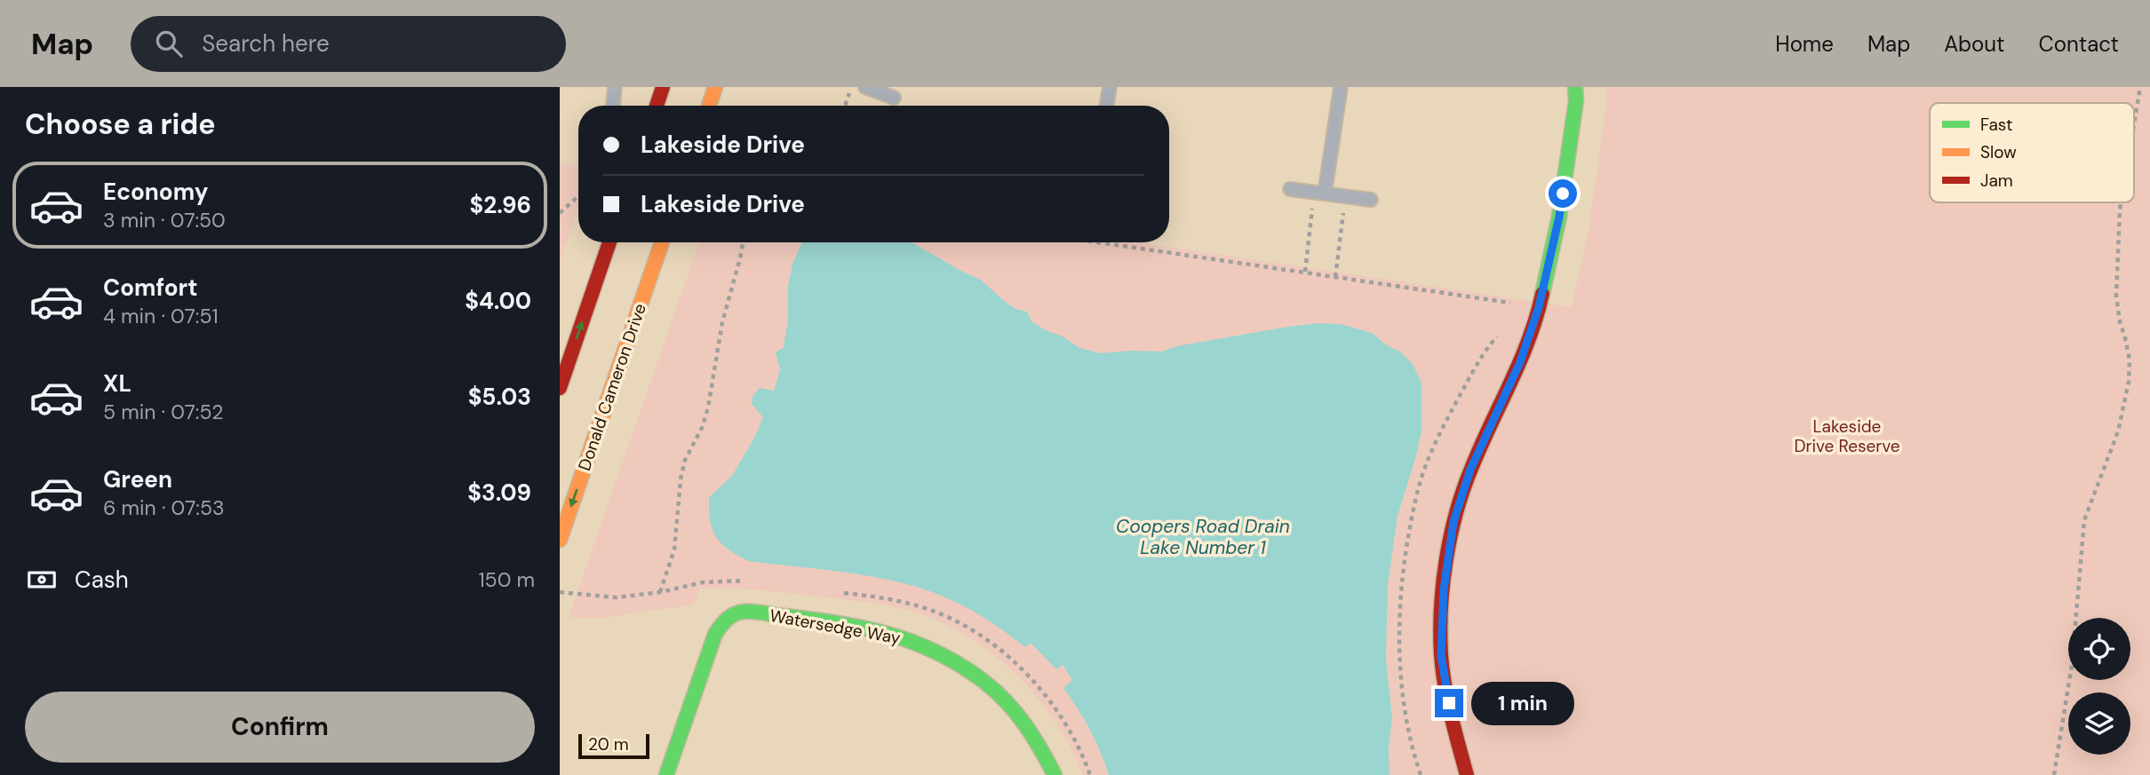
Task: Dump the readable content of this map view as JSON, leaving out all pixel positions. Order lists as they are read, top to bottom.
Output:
{
  "streets": {
    "street": ["Donald Cameron Drive", "Watersedge Way"]
  },
  "water": ["Coopers Road Drain Lake Number 1"],
  "parks": ["Lakeside Drive Reserve"],
  "legend": ["Fast", "Slow", "Jam"],
  "scale_bar": "20 m",
  "page": {
    "header": "Map",
    "search": "Search here",
    "nav": [
      "Home",
      "Map",
      "About",
      "Contact"
    ],
    "heading": "Choose a ride",
    "banner": ["Lakeside Drive", "Lakeside Drive"],
    "list": [
      {
        "name": "Economy",
        "note": "3 min · 07:50",
        "value": "$2.96"
      },
      {
        "name": "Comfort",
        "note": "4 min · 07:51",
        "value": "$4.00"
      },
      {
        "name": "XL",
        "note": "5 min · 07:52",
        "value": "$5.03"
      },
      {
        "name": "Green",
        "note": "6 min · 07:53",
        "value": "$3.09"
      }
    ],
    "pay": ["Cash", "150 m"],
    "buttons": "Confirm",
    "bubble": "1 min",
    "scale": "20 m"
  }
}
